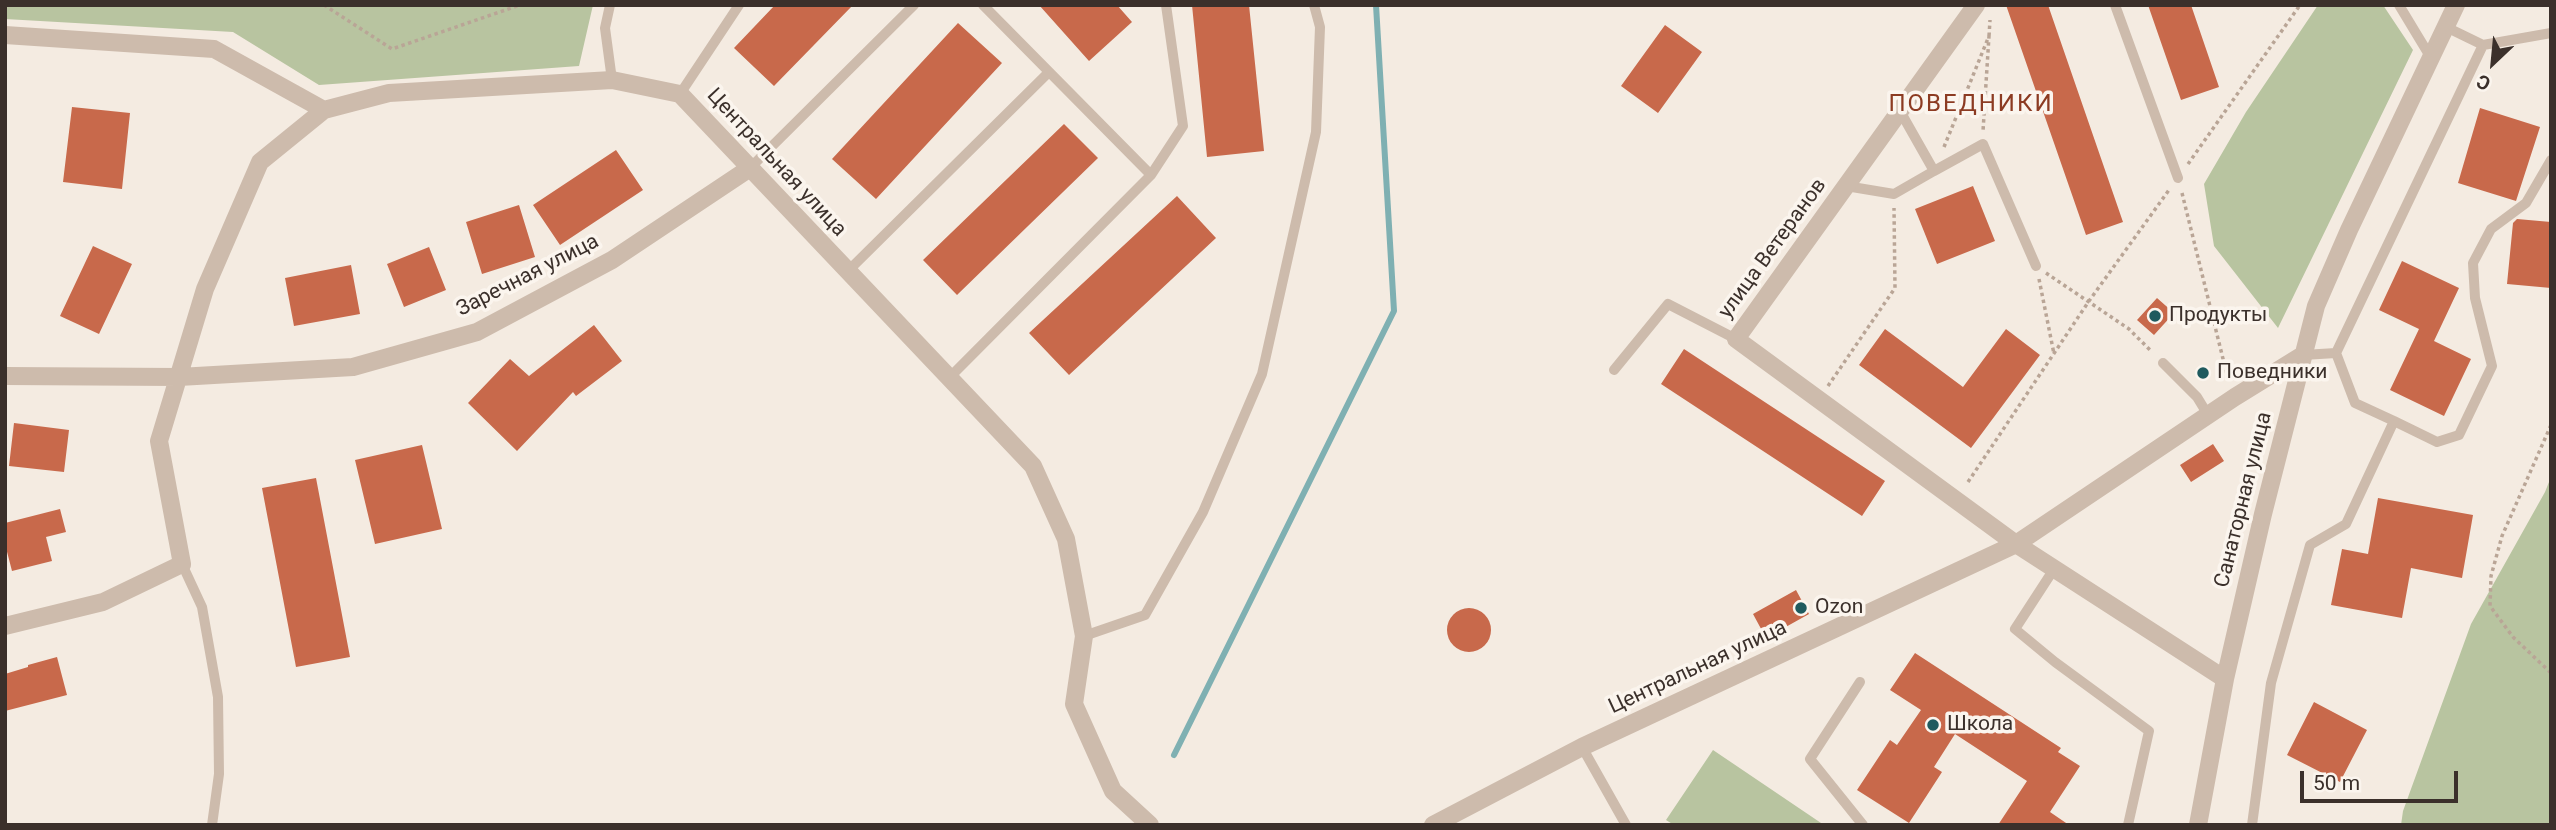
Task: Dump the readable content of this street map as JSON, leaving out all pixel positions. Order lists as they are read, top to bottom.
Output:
{
  "streets": {
    "street": [
      "Центральная улица",
      "улица Ветеранов",
      "Заречная улица",
      "Санаторная улица"
    ]
  },
  "crossings": [
    ["Центральная улица", "улица Ветеранов"],
    ["Центральная улица", "Заречная улица"],
    ["Центральная улица", "Санаторная улица"],
    ["улица Ветеранов", "Санаторная улица"]
  ],
  "districts": ["ПОВЕДНИКИ"],
  "places": [
    "Продукты",
    "Поведники",
    "Ozon",
    "Школа"
  ],
  "scale_bar": "50 m",
  "north": "bottom left"
}
